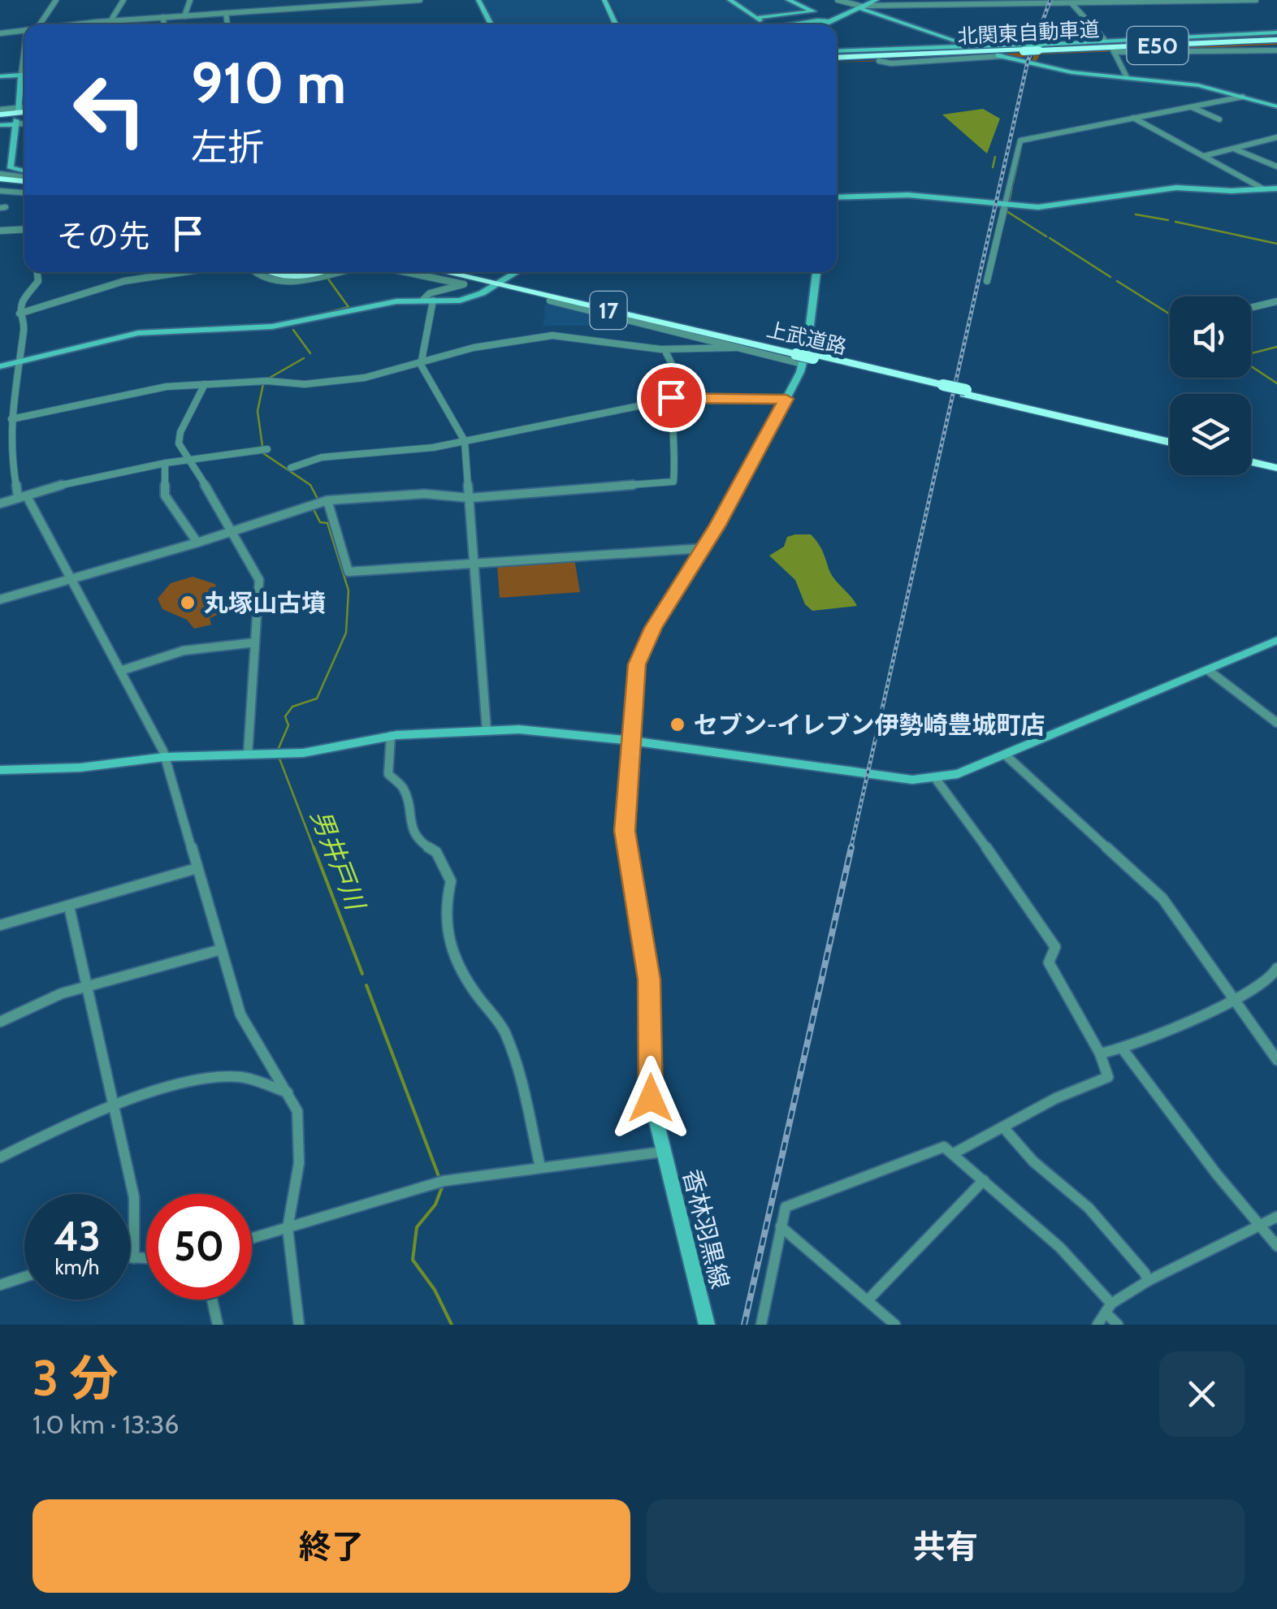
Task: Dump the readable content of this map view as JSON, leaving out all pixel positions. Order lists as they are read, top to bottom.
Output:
{
  "streets": {
    "highway": [
      "北関東自動車道",
      "E50",
      "17",
      "上武道路"
    ],
    "street": ["香林羽黒線"]
  },
  "crossings": [
    ["上武道路", "香林羽黒線"]
  ],
  "water": ["男井戸川"],
  "places": ["丸塚山古墳", "セブン-イレブン伊勢崎豊城町店"],
  "page": {
    "turn": ["910 m", "左折"],
    "then": "その先",
    "speed": "43 km/h",
    "limit": "50",
    "heading": ["3 分", "1.0 km · 13:36"],
    "buttons": ["終了", "共有"]
  }
}
